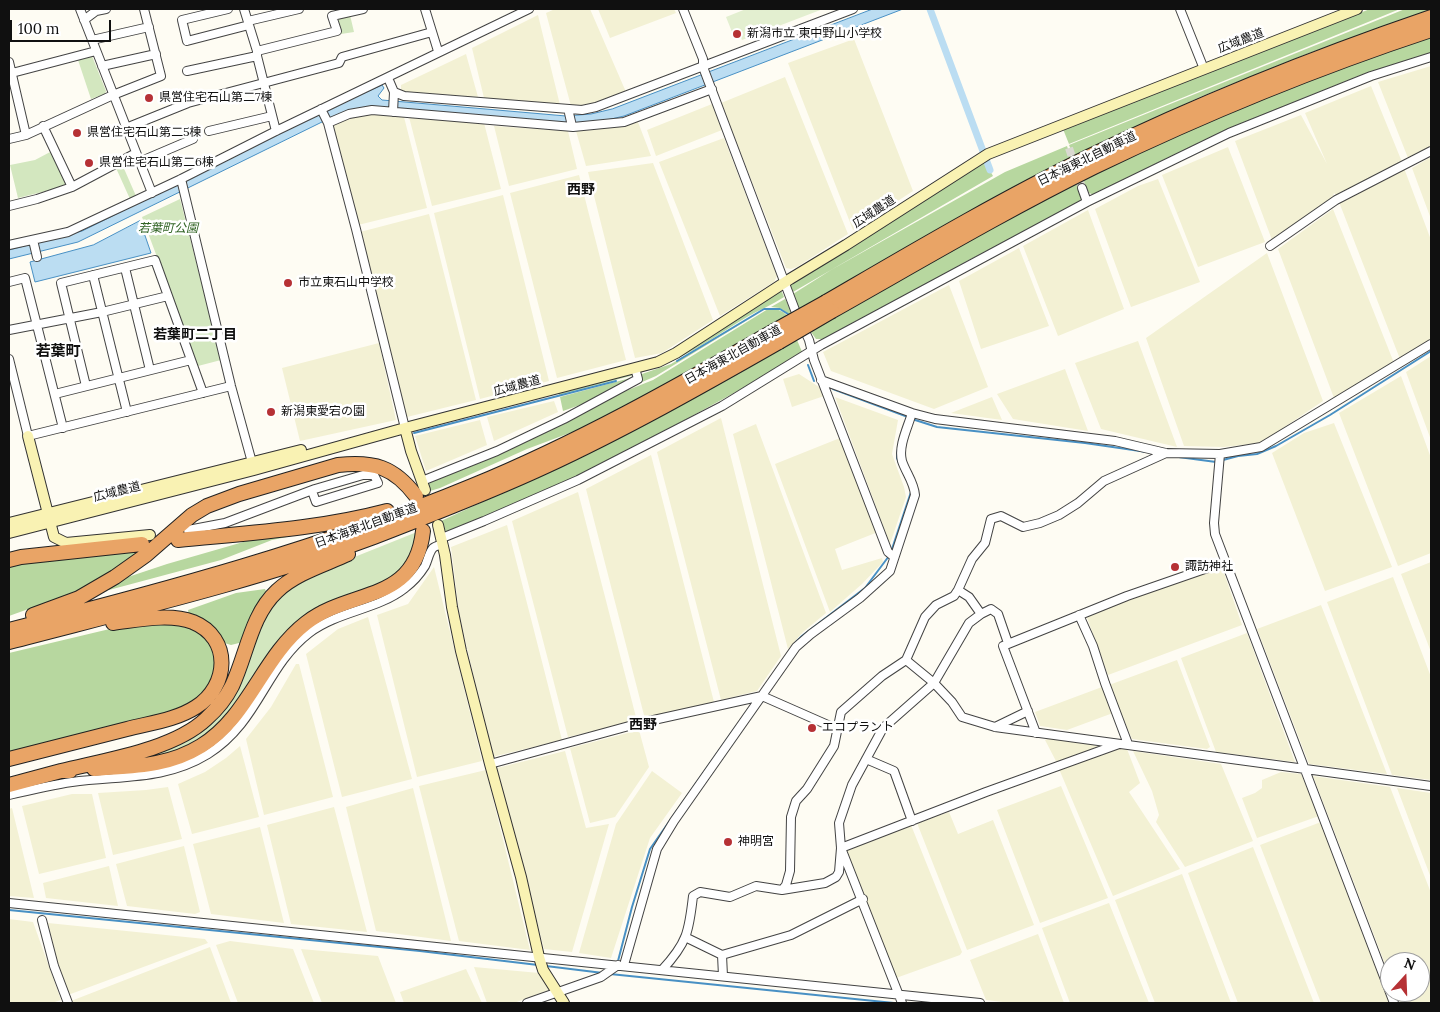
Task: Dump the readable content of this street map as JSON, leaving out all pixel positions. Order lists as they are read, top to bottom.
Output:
{
  "streets": {
    "highway": ["日本海東北自動車道"],
    "street": ["広域農道"]
  },
  "districts": [
    "西野",
    "若葉町二丁目",
    "若葉町",
    "西野"
  ],
  "parks": ["若葉町公園"],
  "places": [
    "新潟市立 東中野山小学校",
    "県営住宅石山第二7棟",
    "県営住宅石山第二5棟",
    "県営住宅石山第二6棟",
    "市立東石山中学校",
    "新潟東愛宕の園",
    "諏訪神社",
    "エコプラント",
    "神明宮"
  ],
  "scale_bar": "100 m",
  "north": "top"
}
